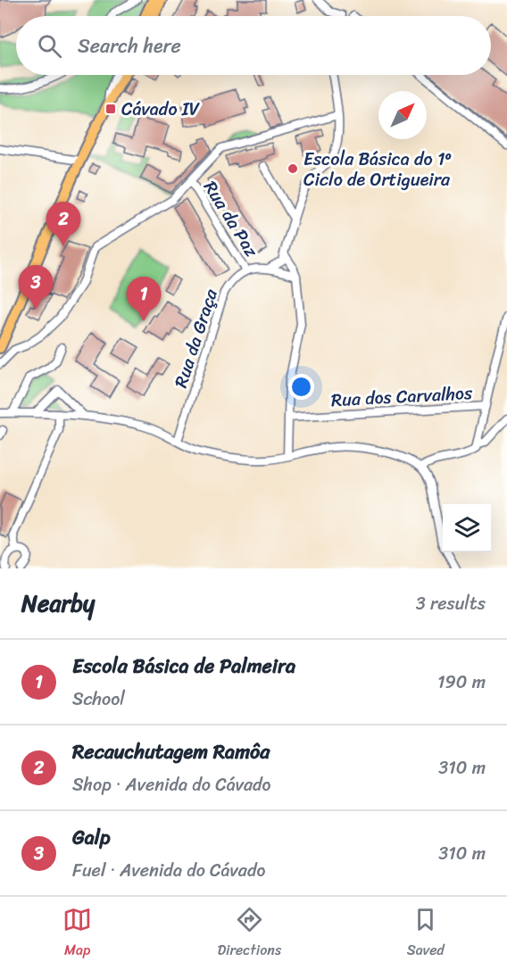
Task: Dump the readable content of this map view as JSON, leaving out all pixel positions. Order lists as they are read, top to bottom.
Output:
{
  "streets": {
    "street": ["Rua da Paz", "Rua da Graça", "Rua dos Carvalhos"]
  },
  "crossings": [
    ["Rua da Paz", "Rua da Graça"]
  ],
  "places": {
    "transit": ["Cávado IV"],
    "other": ["Escola Básica do 1º Ciclo de Ortigueira"]
  },
  "north": "top right",
  "page": {
    "search": "Search here",
    "pins": ["2", "3", "1"],
    "heading": ["Nearby", "3 results"],
    "list": [
      {
        "mark": "1",
        "name": "Escola Básica de Palmeira",
        "note": "School",
        "value": "190 m"
      },
      {
        "mark": "2",
        "name": "Recauchutagem Ramôa",
        "note": "Shop · Avenida do Cávado",
        "value": "310 m"
      },
      {
        "mark": "3",
        "name": "Galp",
        "note": "Fuel · Avenida do Cávado",
        "value": "310 m"
      }
    ],
    "nav": ["Map", "Directions", "Saved"]
  }
}
